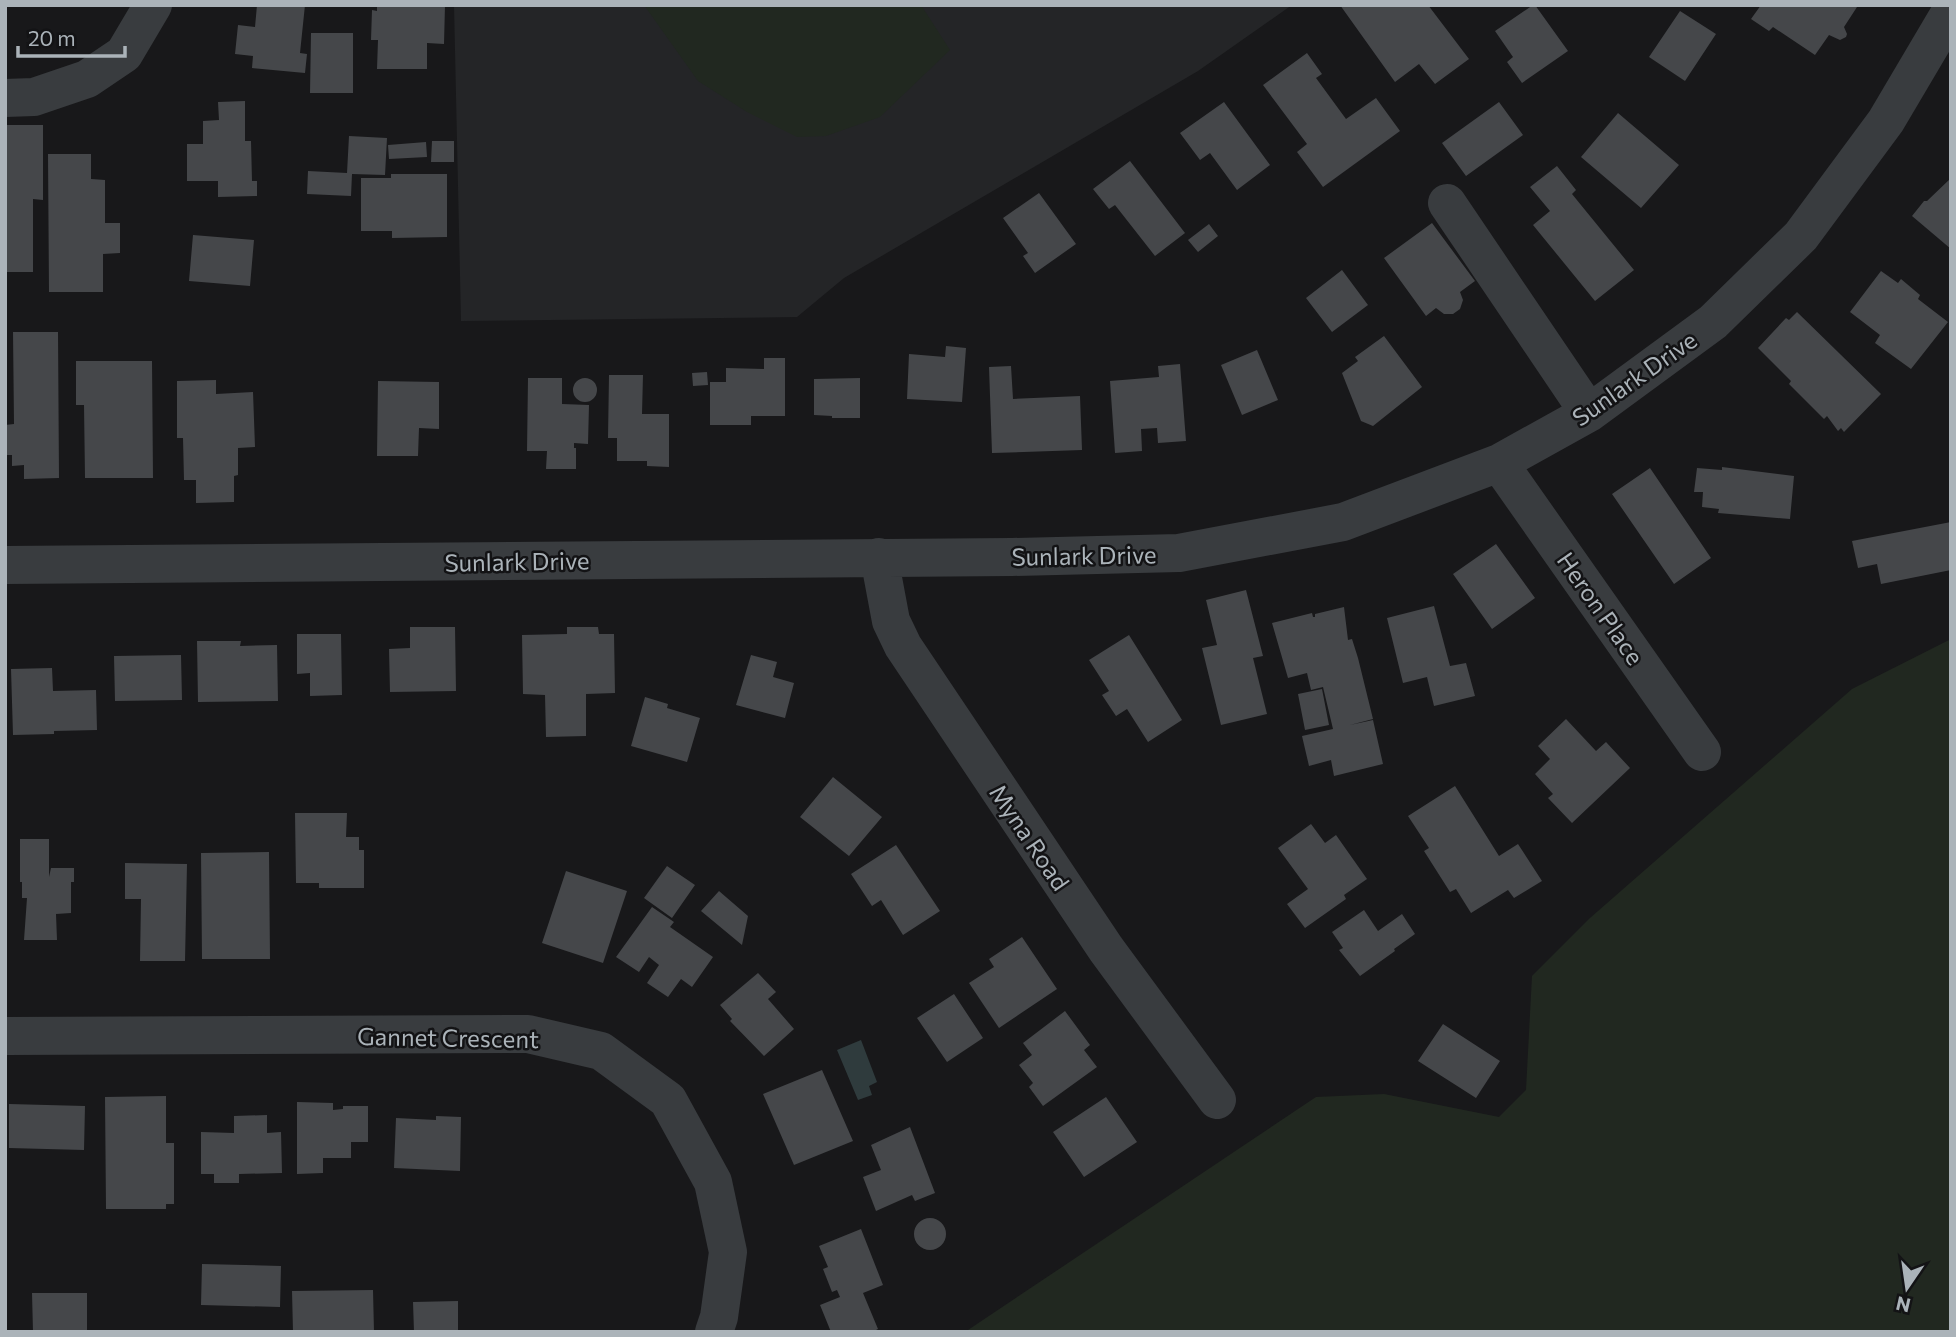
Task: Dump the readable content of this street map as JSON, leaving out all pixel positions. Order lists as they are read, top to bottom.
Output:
{
  "streets": {
    "street": [
      "Sunlark Drive",
      "Heron Place",
      "Myna Road",
      "Gannet Crescent"
    ]
  },
  "crossings": [
    ["Sunlark Drive", "Heron Place"],
    ["Sunlark Drive", "Myna Road"]
  ],
  "scale_bar": "20 m",
  "north": "bottom"
}
